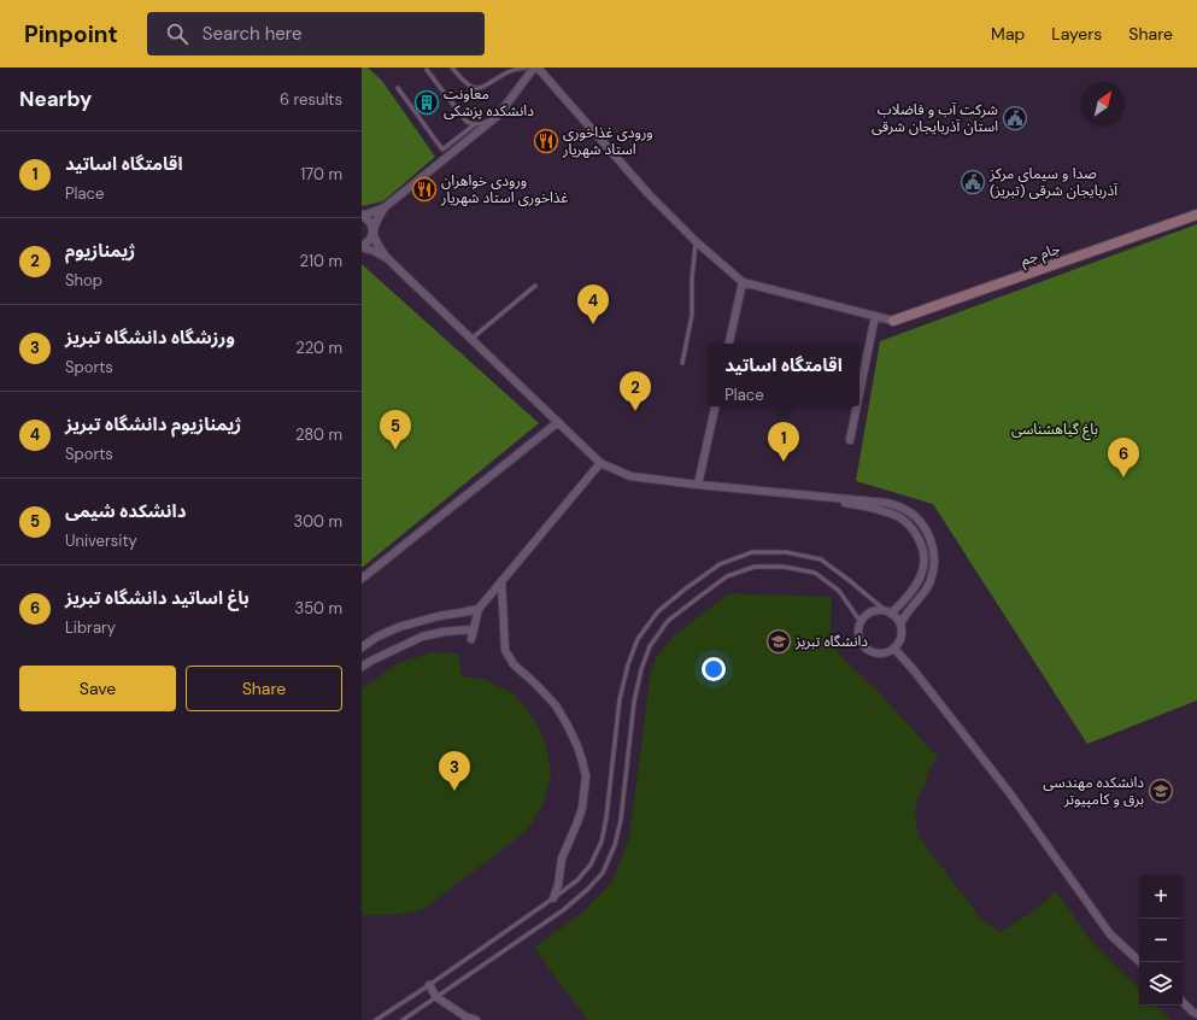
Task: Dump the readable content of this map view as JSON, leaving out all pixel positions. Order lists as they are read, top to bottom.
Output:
{
  "streets": {
    "street": ["جام جم"]
  },
  "parks": ["باغ گیاهشناسی"],
  "places": {
    "building": ["معاونت دانشکده پزشکی"],
    "public building": ["شرکت آب و فاضلاب استان آذربایجان شرقی", "صدا و سیمای مرکز آذربایجان شرقی (تبریز)"],
    "restaurant": ["ورودی غذاخوری استاد شهریار", "ورودی خواهران غذاخوری استاد شهریار"],
    "school or university": ["دانشگاه تبریز", "دانشکده مهندسی برق و کامپیوتر"]
  },
  "north": "top right",
  "page": {
    "header": "Pinpoint",
    "search": "Search here",
    "nav": ["Map", "Layers", "Share"],
    "heading": ["Nearby", "6 results"],
    "list": [
      {
        "mark": "1",
        "name": "اقامتگاه اساتید",
        "note": "Place",
        "value": "170 m"
      },
      {
        "mark": "2",
        "name": "ژیمنازیوم",
        "note": "Shop",
        "value": "210 m"
      },
      {
        "mark": "3",
        "name": "ورزشگاه دانشگاه تبریز",
        "note": "Sports",
        "value": "220 m"
      },
      {
        "mark": "4",
        "name": "ژیمنازیوم دانشگاه تبریز",
        "note": "Sports",
        "value": "280 m"
      },
      {
        "mark": "5",
        "name": "دانشکده شیمی",
        "note": "University",
        "value": "300 m"
      },
      {
        "mark": "6",
        "name": "باغ اساتید دانشگاه تبریز",
        "note": "Library",
        "value": "350 m"
      }
    ],
    "pins": [
      "4",
      "2",
      "5",
      "1",
      "6",
      "3"
    ],
    "popup": ["اقامتگاه اساتید", "Place"],
    "buttons": ["Save", "Share"],
    "map_buttons": ["+", "−"]
  }
}
